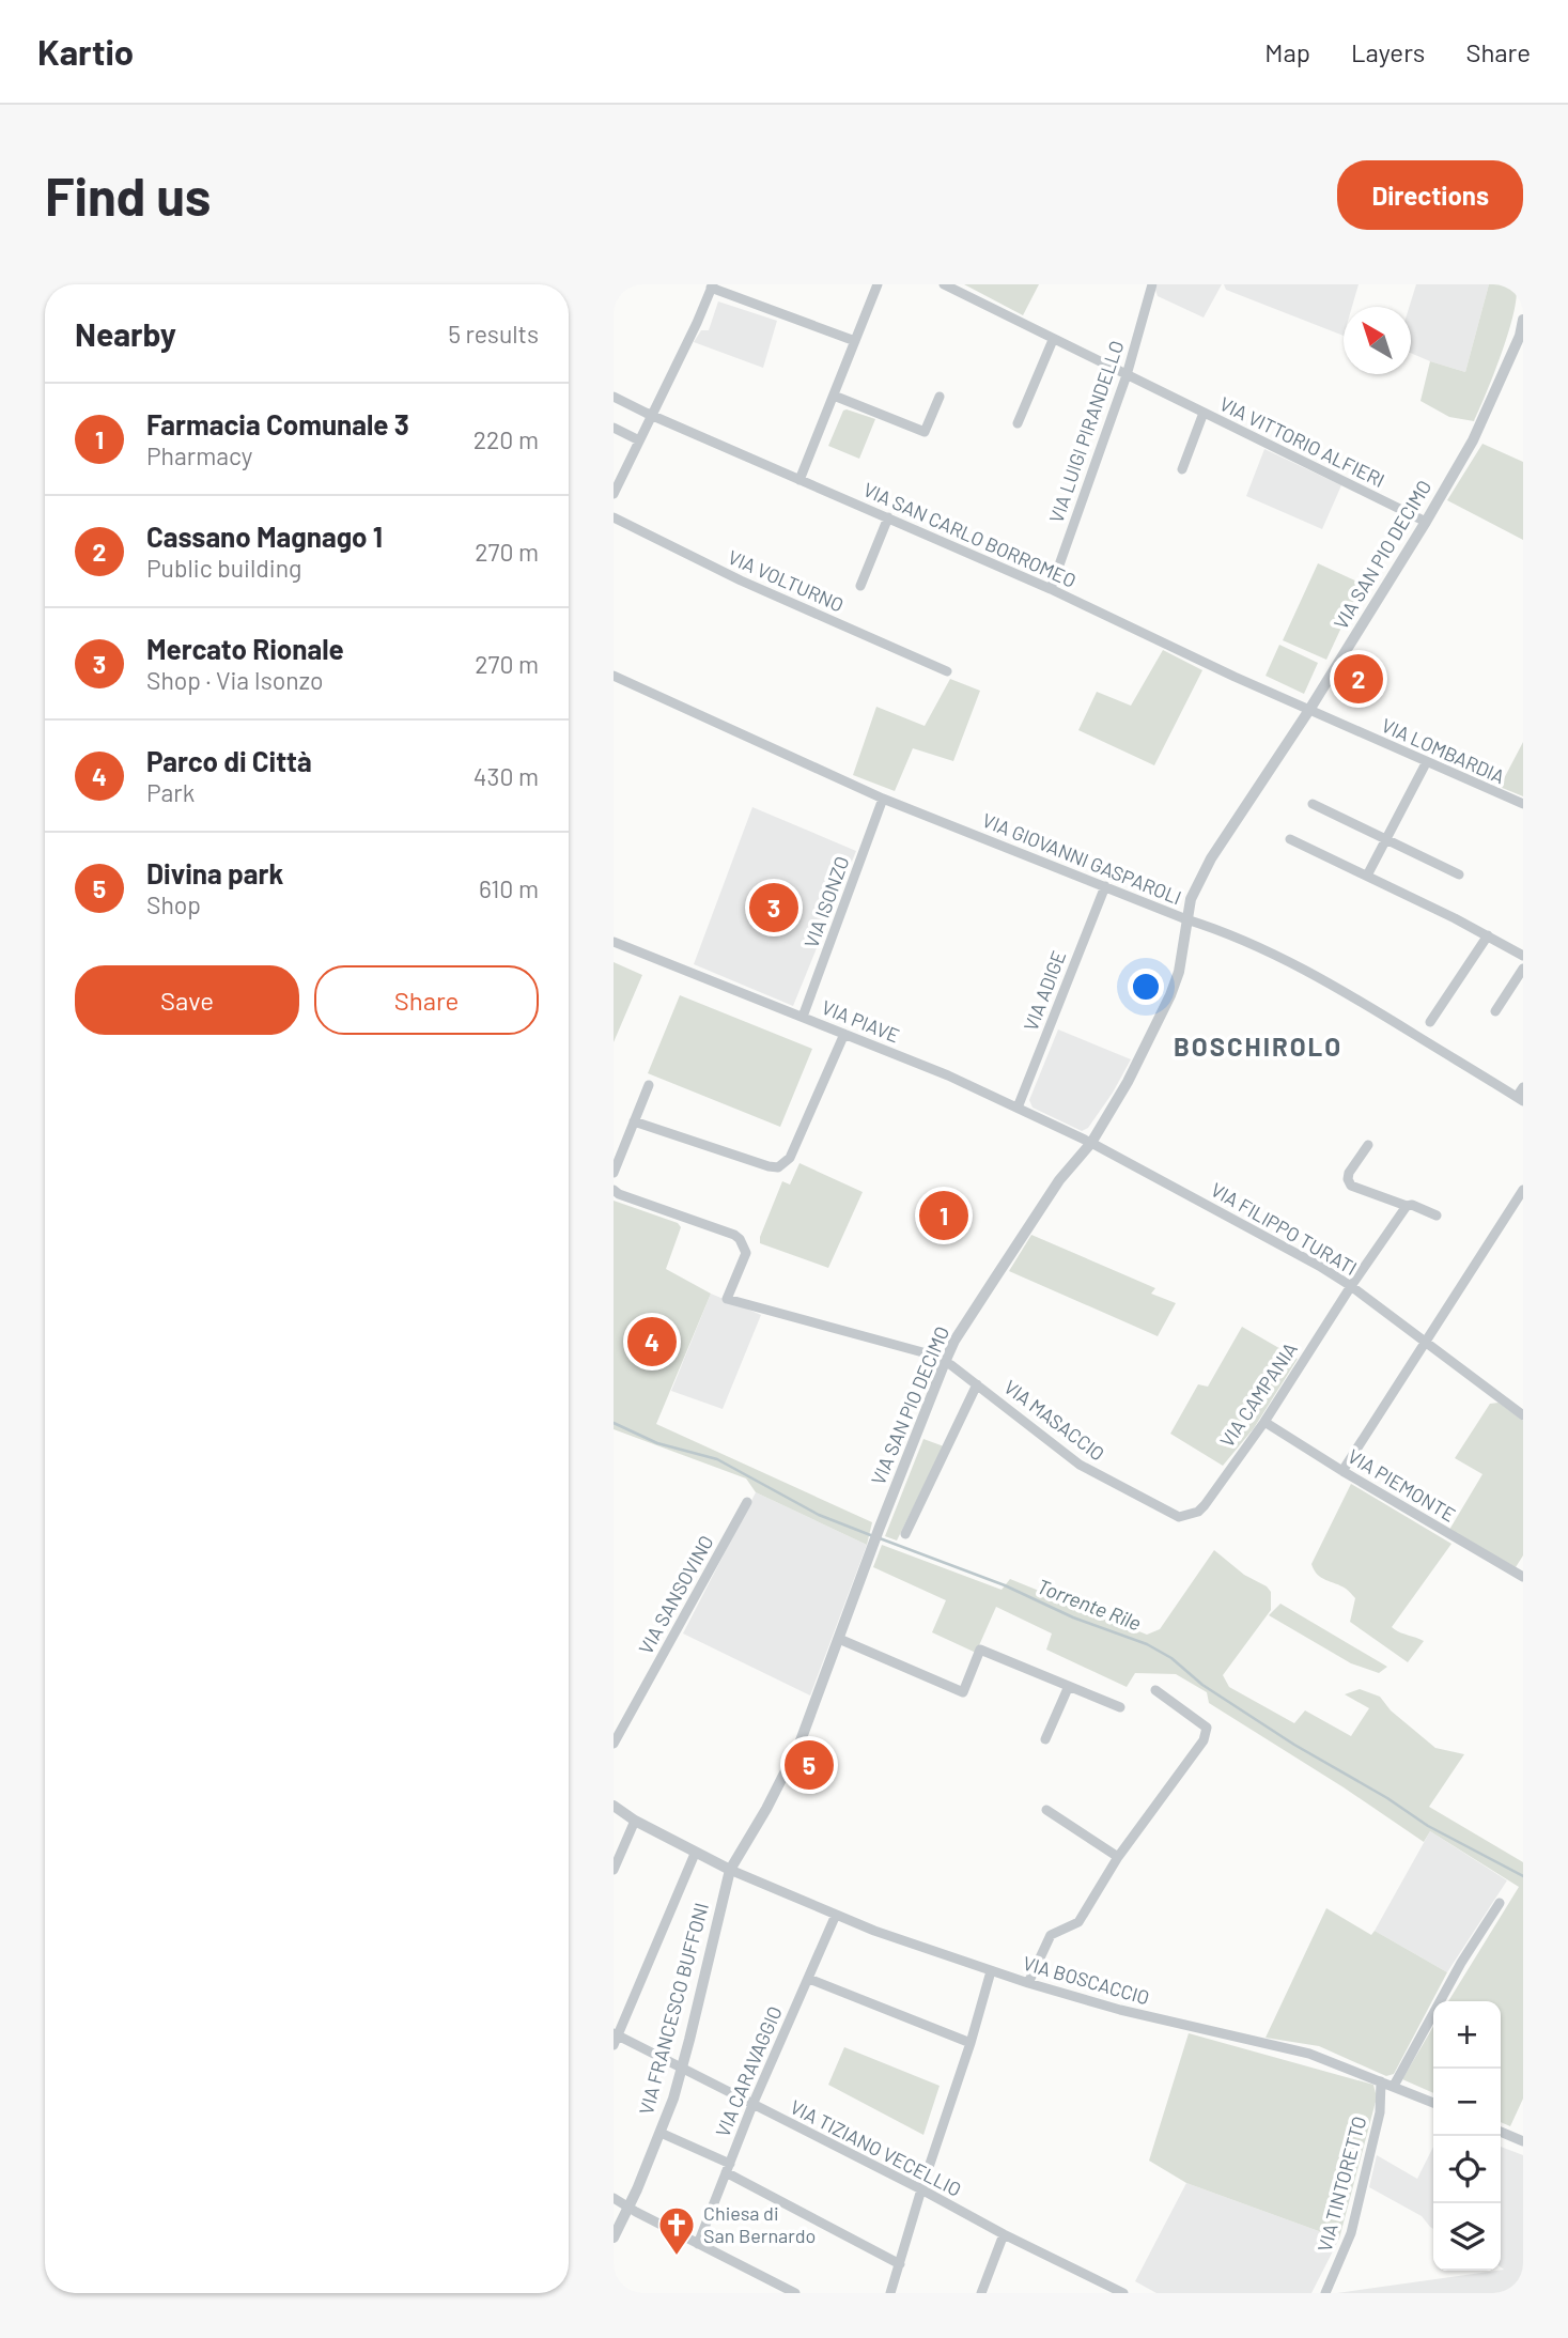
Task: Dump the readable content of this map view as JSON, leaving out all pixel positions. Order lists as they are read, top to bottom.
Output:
{
  "streets": {
    "street": [
      "VIA LUIGI PIRANDELLO",
      "VIA VITTORIO ALFIERI",
      "VIA SAN CARLO BORROMEO",
      "VIA SAN PIO DECIMO",
      "VIA VOLTURNO",
      "VIA LOMBARDIA",
      "VIA GIOVANNI GASPAROLI",
      "VIA ISONZO",
      "VIA ADIGE",
      "VIA PIAVE",
      "VIA FILIPPO TURATI",
      "VIA CAMPANIA",
      "VIA MASACCIO",
      "VIA PIEMONTE",
      "VIA SANSOVINO",
      "VIA BOSCACCIO",
      "VIA FRANCESCO BUFFONI",
      "VIA CARAVAGGIO",
      "VIA TIZIANO VECELLIO",
      "VIA TINTORETTO"
    ]
  },
  "crossings": [
    ["VIA LUIGI PIRANDELLO", "VIA VITTORIO ALFIERI"],
    ["VIA LUIGI PIRANDELLO", "VIA SAN CARLO BORROMEO"],
    ["VIA VITTORIO ALFIERI", "VIA SAN PIO DECIMO"],
    ["VIA SAN CARLO BORROMEO", "VIA SAN PIO DECIMO"],
    ["VIA SAN CARLO BORROMEO", "VIA LOMBARDIA"],
    ["VIA SAN PIO DECIMO", "VIA LOMBARDIA"],
    ["VIA SAN PIO DECIMO", "VIA GIOVANNI GASPAROLI"],
    ["VIA SAN PIO DECIMO", "VIA PIAVE"],
    ["VIA SAN PIO DECIMO", "VIA FILIPPO TURATI"],
    ["VIA SAN PIO DECIMO", "VIA MASACCIO"],
    ["VIA SAN PIO DECIMO", "VIA BOSCACCIO"],
    ["VIA SAN PIO DECIMO", "VIA FRANCESCO BUFFONI"],
    ["VIA GIOVANNI GASPAROLI", "VIA ISONZO"],
    ["VIA GIOVANNI GASPAROLI", "VIA ADIGE"],
    ["VIA ISONZO", "VIA PIAVE"],
    ["VIA ADIGE", "VIA PIAVE"],
    ["VIA PIAVE", "VIA FILIPPO TURATI"],
    ["VIA FILIPPO TURATI", "VIA CAMPANIA"],
    ["VIA CAMPANIA", "VIA MASACCIO"],
    ["VIA CAMPANIA", "VIA PIEMONTE"],
    ["VIA BOSCACCIO", "VIA FRANCESCO BUFFONI"],
    ["VIA BOSCACCIO", "VIA CARAVAGGIO"],
    ["VIA BOSCACCIO", "VIA TINTORETTO"],
    ["VIA FRANCESCO BUFFONI", "VIA TIZIANO VECELLIO"],
    ["VIA CARAVAGGIO", "VIA TIZIANO VECELLIO"]
  ],
  "districts": ["BOSCHIROLO"],
  "water": ["Torrente Rile"],
  "places": {
    "church": ["Chiesa di San Bernardo"]
  },
  "north": "top left",
  "page": {
    "header": "Kartio",
    "nav": ["Map", "Layers", "Share"],
    "buttons": [
      "Directions",
      ["Save", "Share"]
    ],
    "title": "Find us",
    "heading": ["Nearby", "5 results"],
    "list": [
      {
        "mark": "1",
        "name": "Farmacia Comunale 3",
        "note": "Pharmacy",
        "value": "220 m"
      },
      {
        "mark": "2",
        "name": "Cassano Magnago 1",
        "note": "Public building",
        "value": "270 m"
      },
      {
        "mark": "3",
        "name": "Mercato Rionale",
        "note": "Shop · Via Isonzo",
        "value": "270 m"
      },
      {
        "mark": "4",
        "name": "Parco di Città",
        "note": "Park",
        "value": "430 m"
      },
      {
        "mark": "5",
        "name": "Divina park",
        "note": "Shop",
        "value": "610 m"
      }
    ],
    "pins": [
      "2",
      "3",
      "1",
      "4",
      "5"
    ],
    "map_buttons": ["+", "−"]
  }
}
